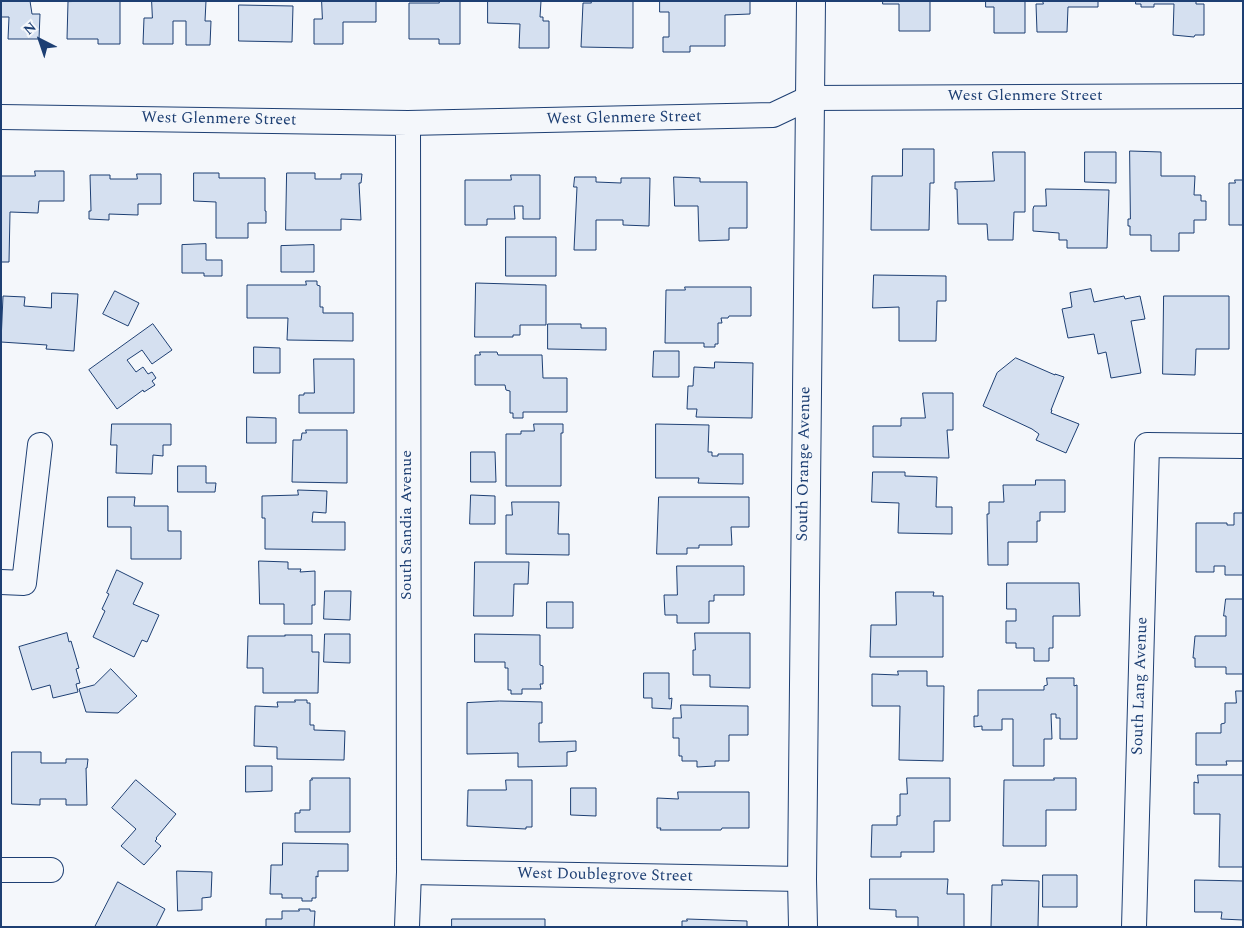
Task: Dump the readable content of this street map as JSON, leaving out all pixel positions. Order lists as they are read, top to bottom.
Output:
{
  "streets": {
    "street": [
      "West Glenmere Street",
      "South Orange Avenue",
      "South Sandia Avenue",
      "South Lang Avenue",
      "West Doublegrove Street"
    ]
  },
  "crossings": [
    ["West Glenmere Street", "South Orange Avenue"],
    ["West Glenmere Street", "South Sandia Avenue"],
    ["South Orange Avenue", "West Doublegrove Street"],
    ["South Sandia Avenue", "West Doublegrove Street"]
  ],
  "north": "top left"
}
